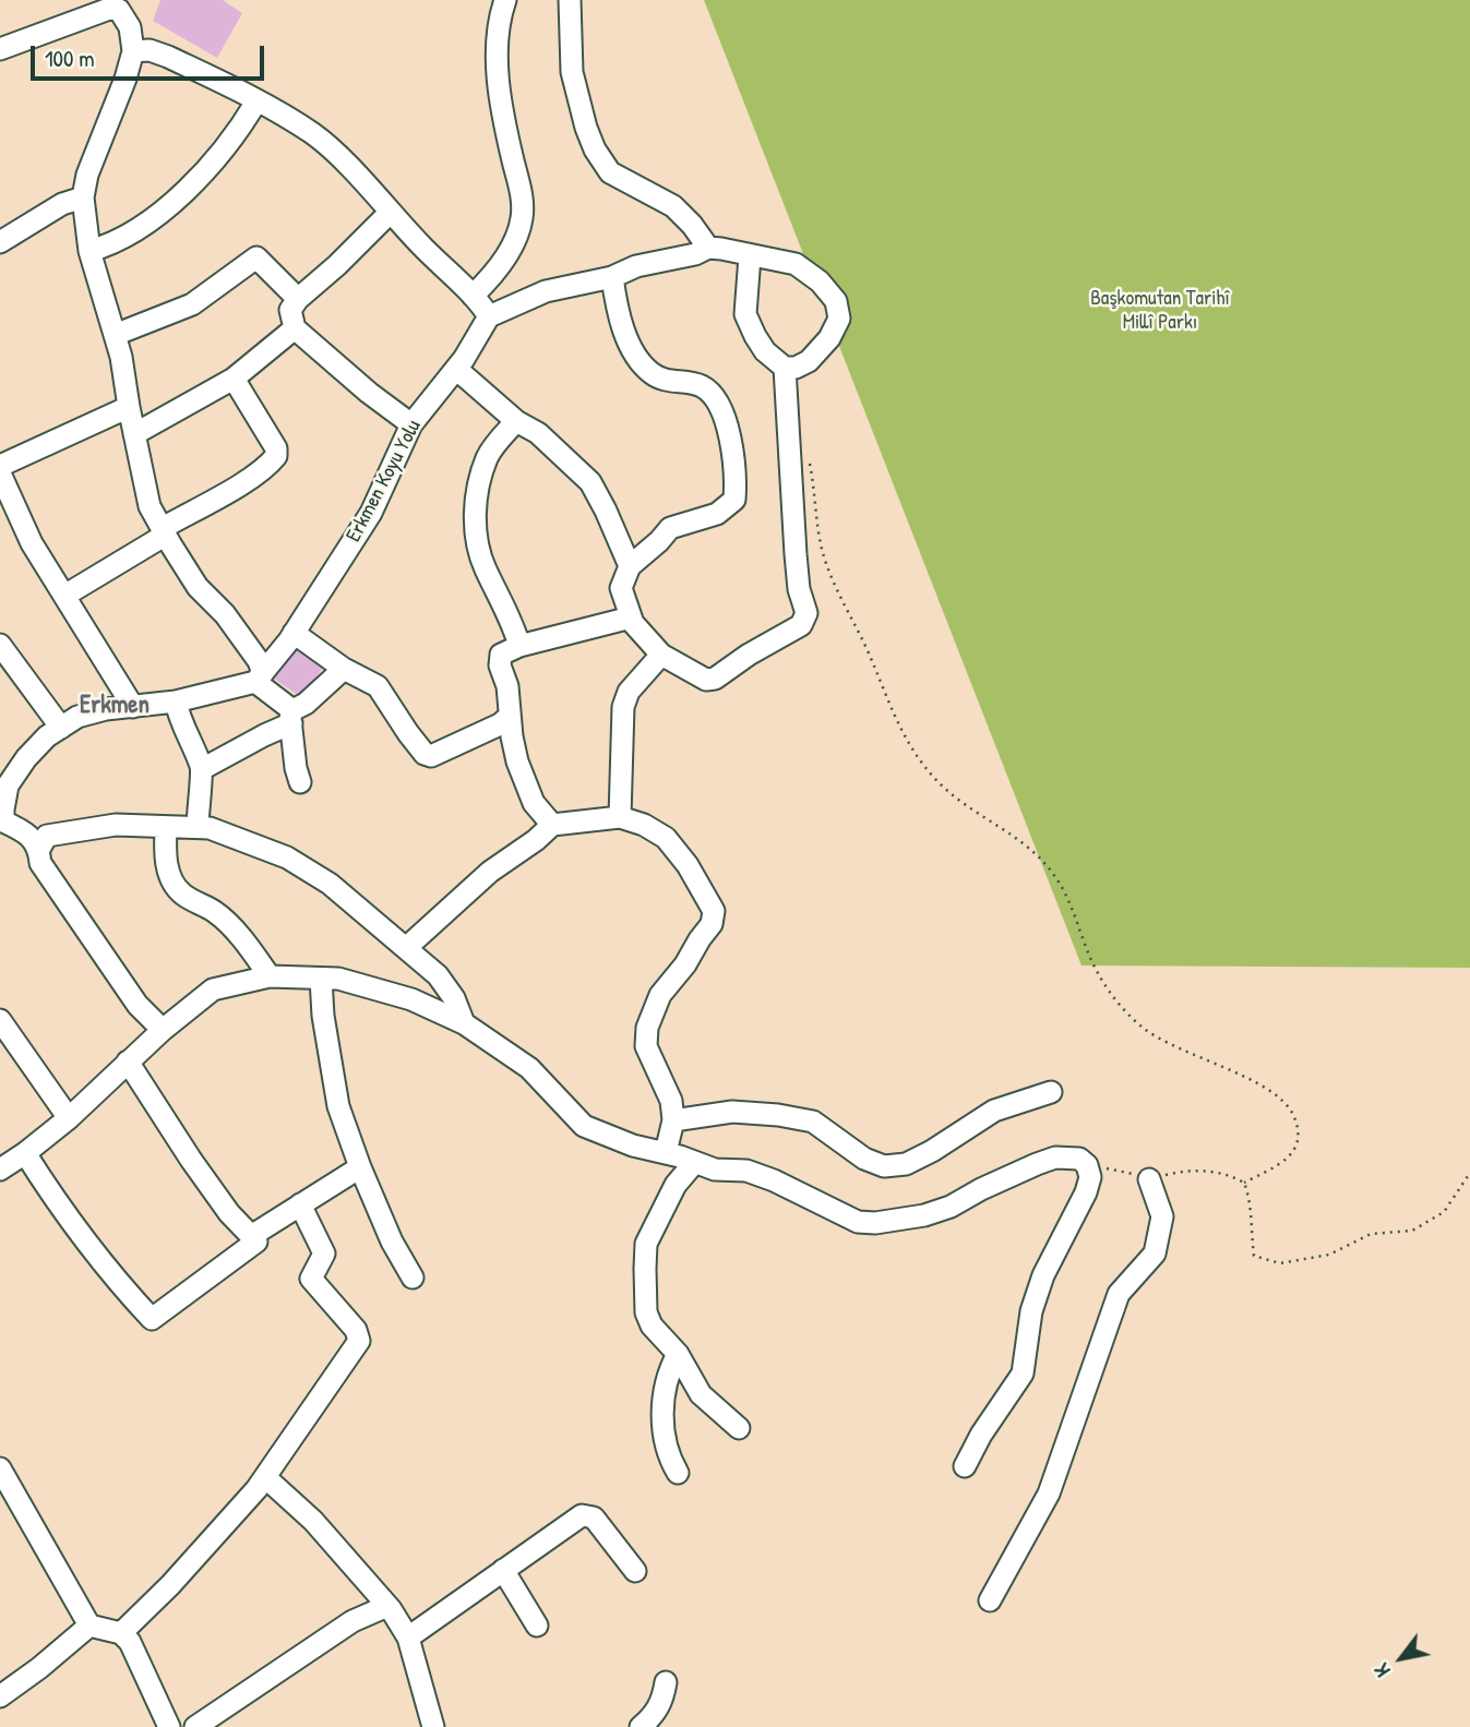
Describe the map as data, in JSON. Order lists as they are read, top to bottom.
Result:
{
  "streets": {
    "street": ["Erkmen Koyu Yolu"]
  },
  "districts": ["Erkmen"],
  "parks": ["Başkomutan Tarihî Millî Parkı"],
  "scale_bar": "100 m",
  "north": "bottom left"
}
